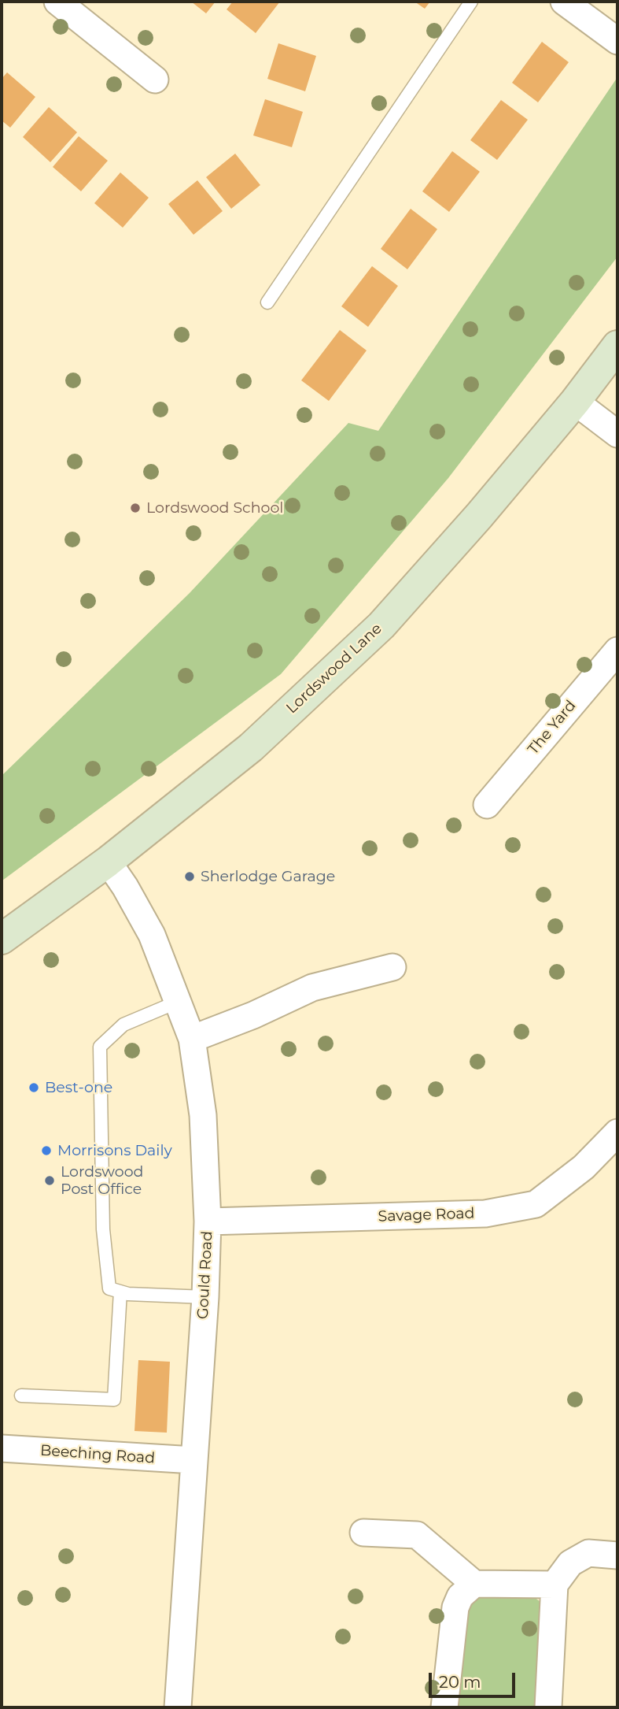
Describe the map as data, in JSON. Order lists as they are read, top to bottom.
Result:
{
  "streets": {
    "street": [
      "Lordswood Lane",
      "The Yard",
      "Savage Road",
      "Gould Road",
      "Beeching Road"
    ]
  },
  "crossings": [
    ["Lordswood Lane", "Gould Road"],
    ["Savage Road", "Gould Road"],
    ["Gould Road", "Beeching Road"]
  ],
  "places": [
    "Lordswood School",
    "Sherlodge Garage",
    "Best-one",
    "Morrisons Daily",
    "Lordswood Post Office"
  ],
  "scale_bar": "20 m"
}
